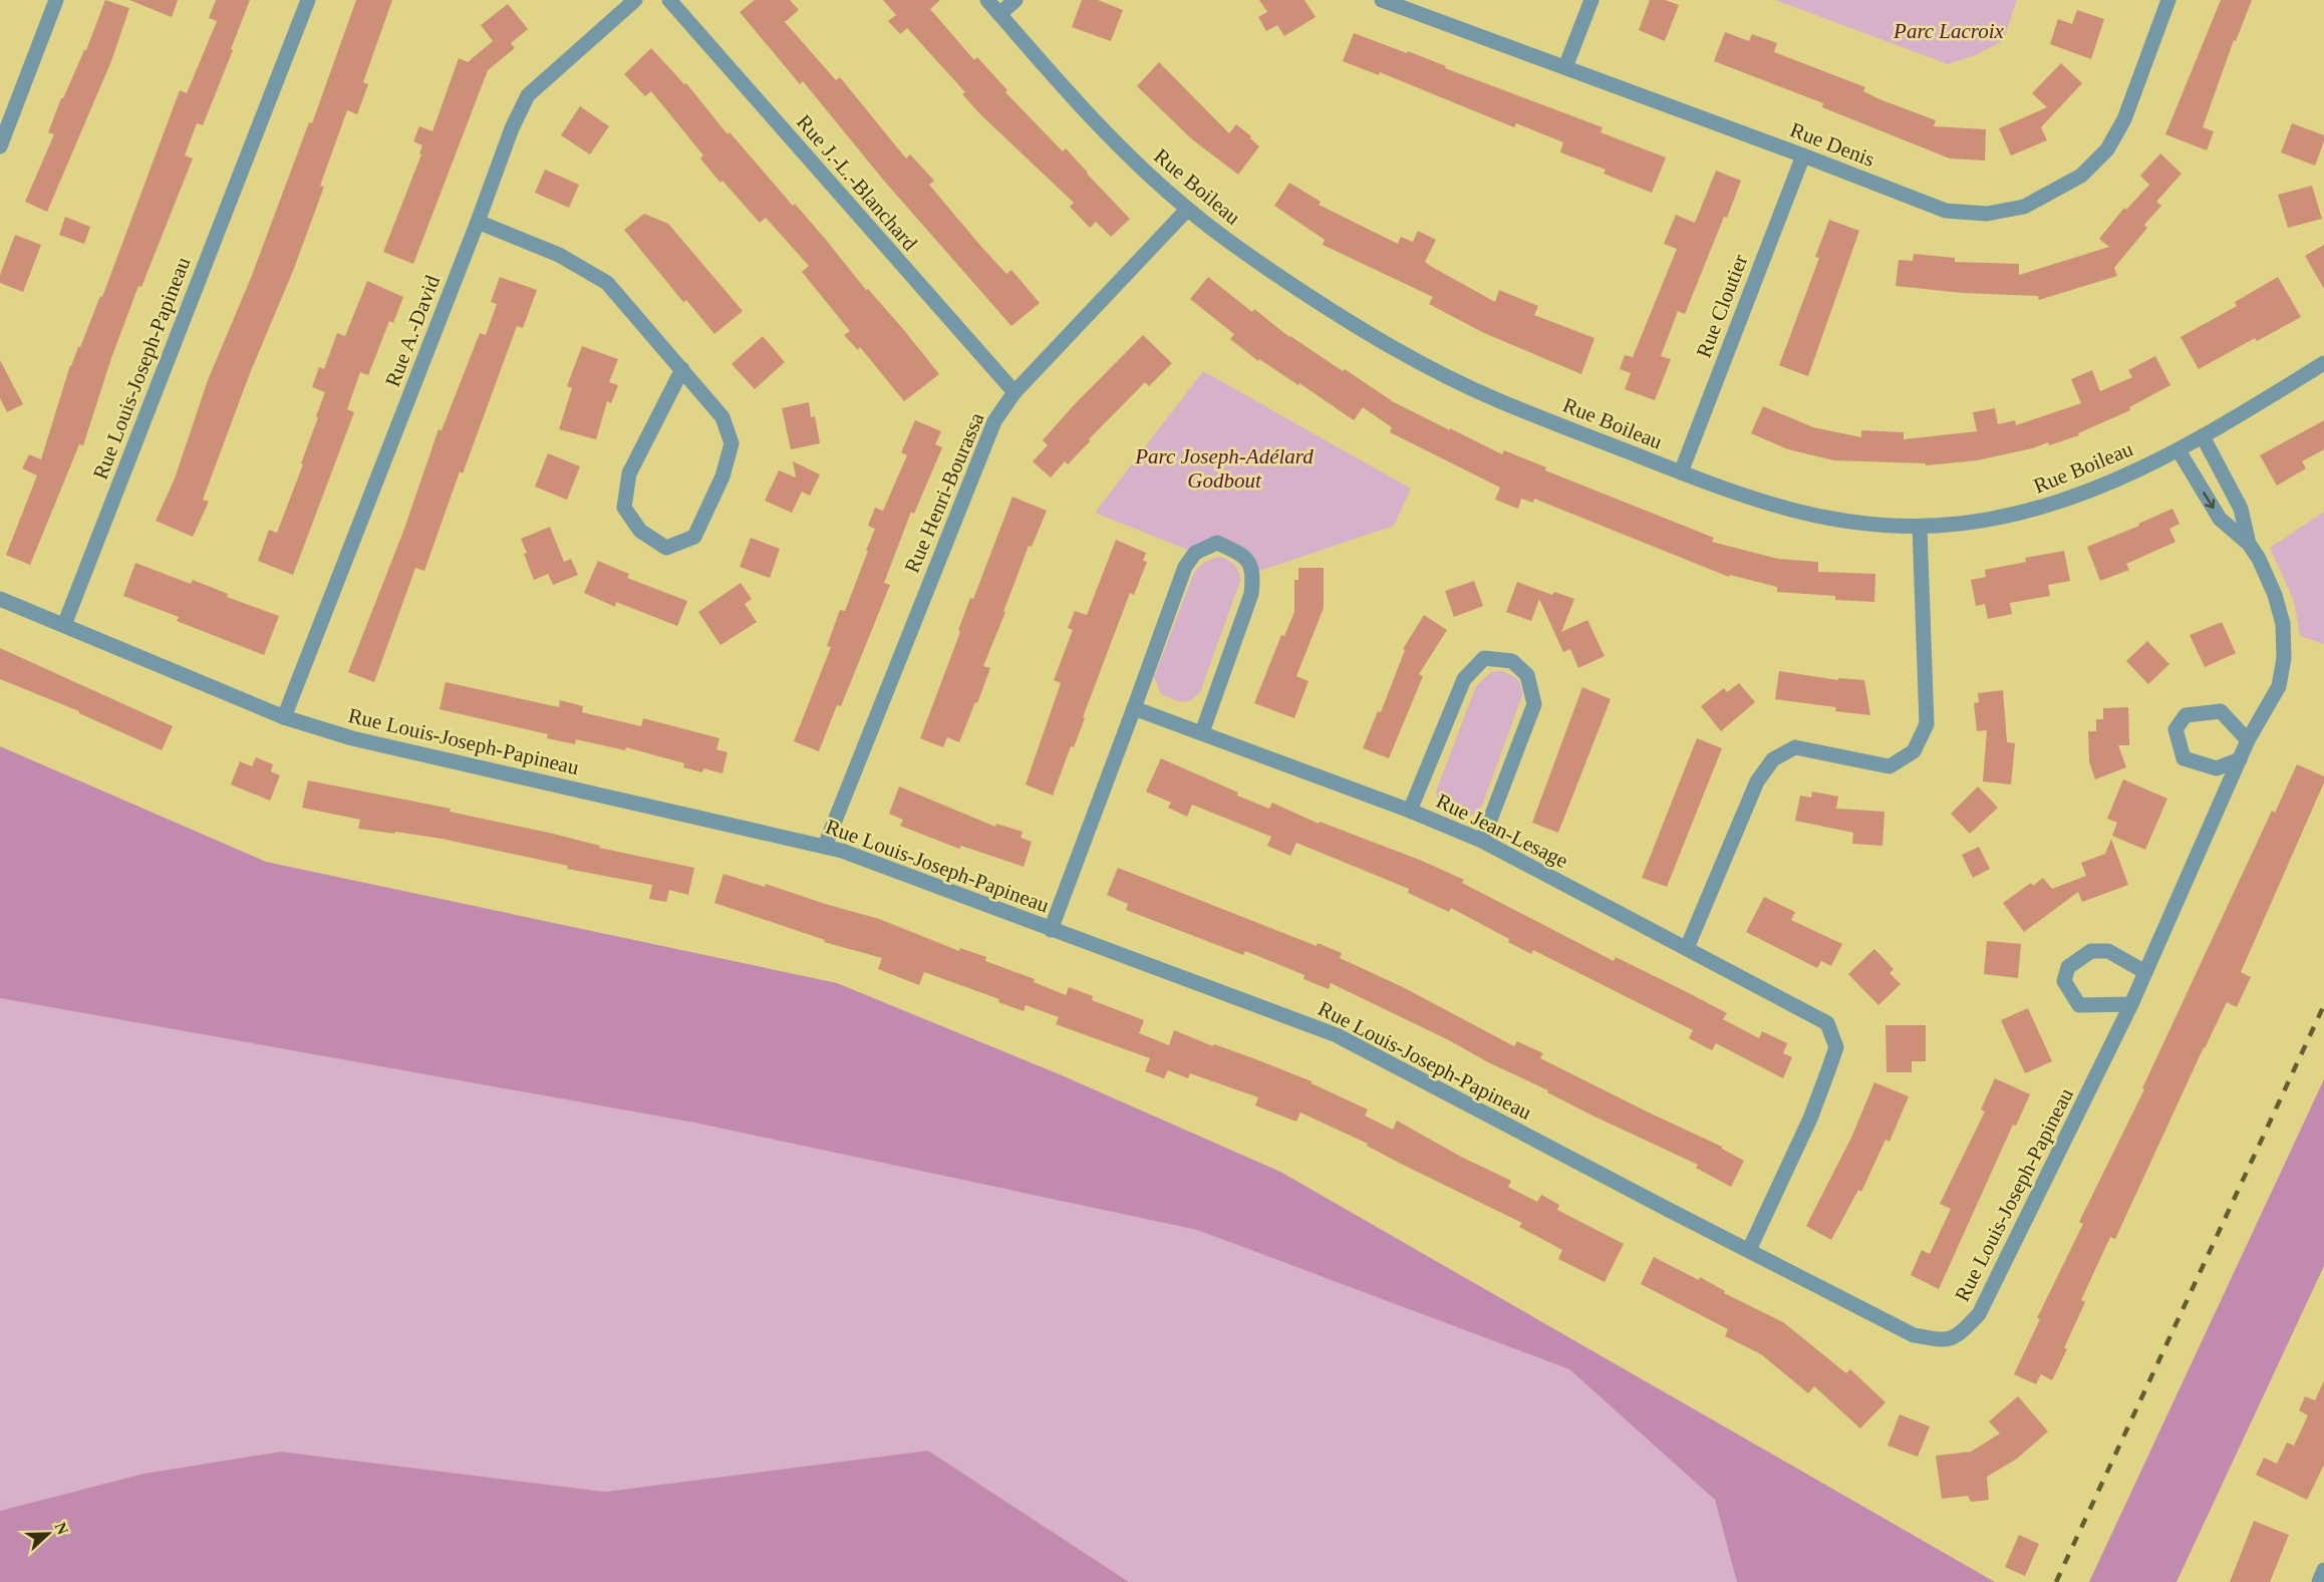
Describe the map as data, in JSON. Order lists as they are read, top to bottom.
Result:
{
  "streets": {
    "street": [
      "Rue Denis",
      "Rue J.-L.-Blanchard",
      "Rue Boileau",
      "Rue Cloutier",
      "Rue A.-David",
      "Rue Louis-Joseph-Papineau",
      "Rue Henri-Bourassa",
      "Rue Jean-Lesage"
    ]
  },
  "crossings": [
    ["Rue Denis", "Rue Cloutier"],
    ["Rue J.-L.-Blanchard", "Rue Henri-Bourassa"],
    ["Rue Boileau", "Rue Cloutier"],
    ["Rue Boileau", "Rue Louis-Joseph-Papineau"],
    ["Rue Boileau", "Rue Henri-Bourassa"],
    ["Rue A.-David", "Rue Louis-Joseph-Papineau"],
    ["Rue Louis-Joseph-Papineau", "Rue Henri-Bourassa"],
    ["Rue Louis-Joseph-Papineau", "Rue Jean-Lesage"]
  ],
  "parks": ["Parc Lacroix", "Parc Joseph-Adélard Godbout"],
  "north": "right"
}
